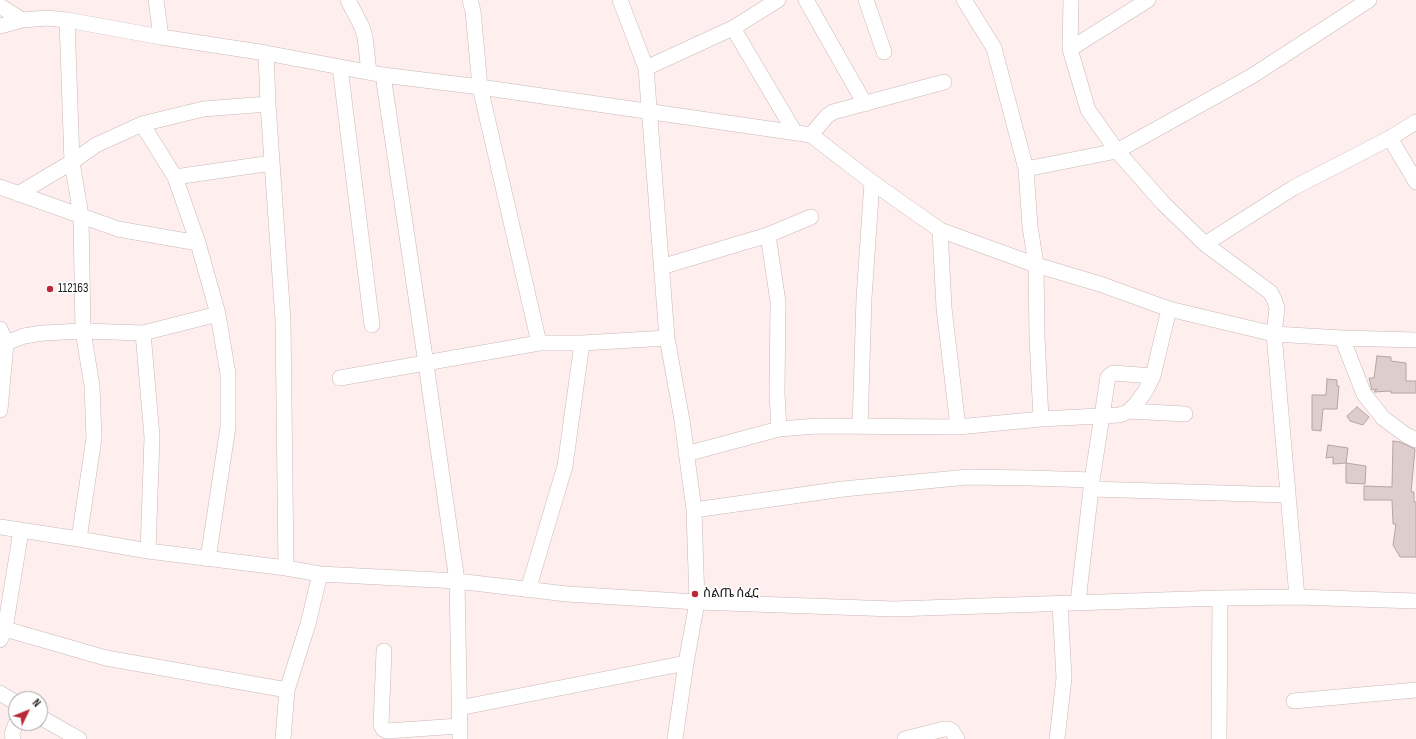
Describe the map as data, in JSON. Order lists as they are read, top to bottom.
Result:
{
  "places": ["112163", "ስልጤ ሰፈር"],
  "north": "top right"
}
